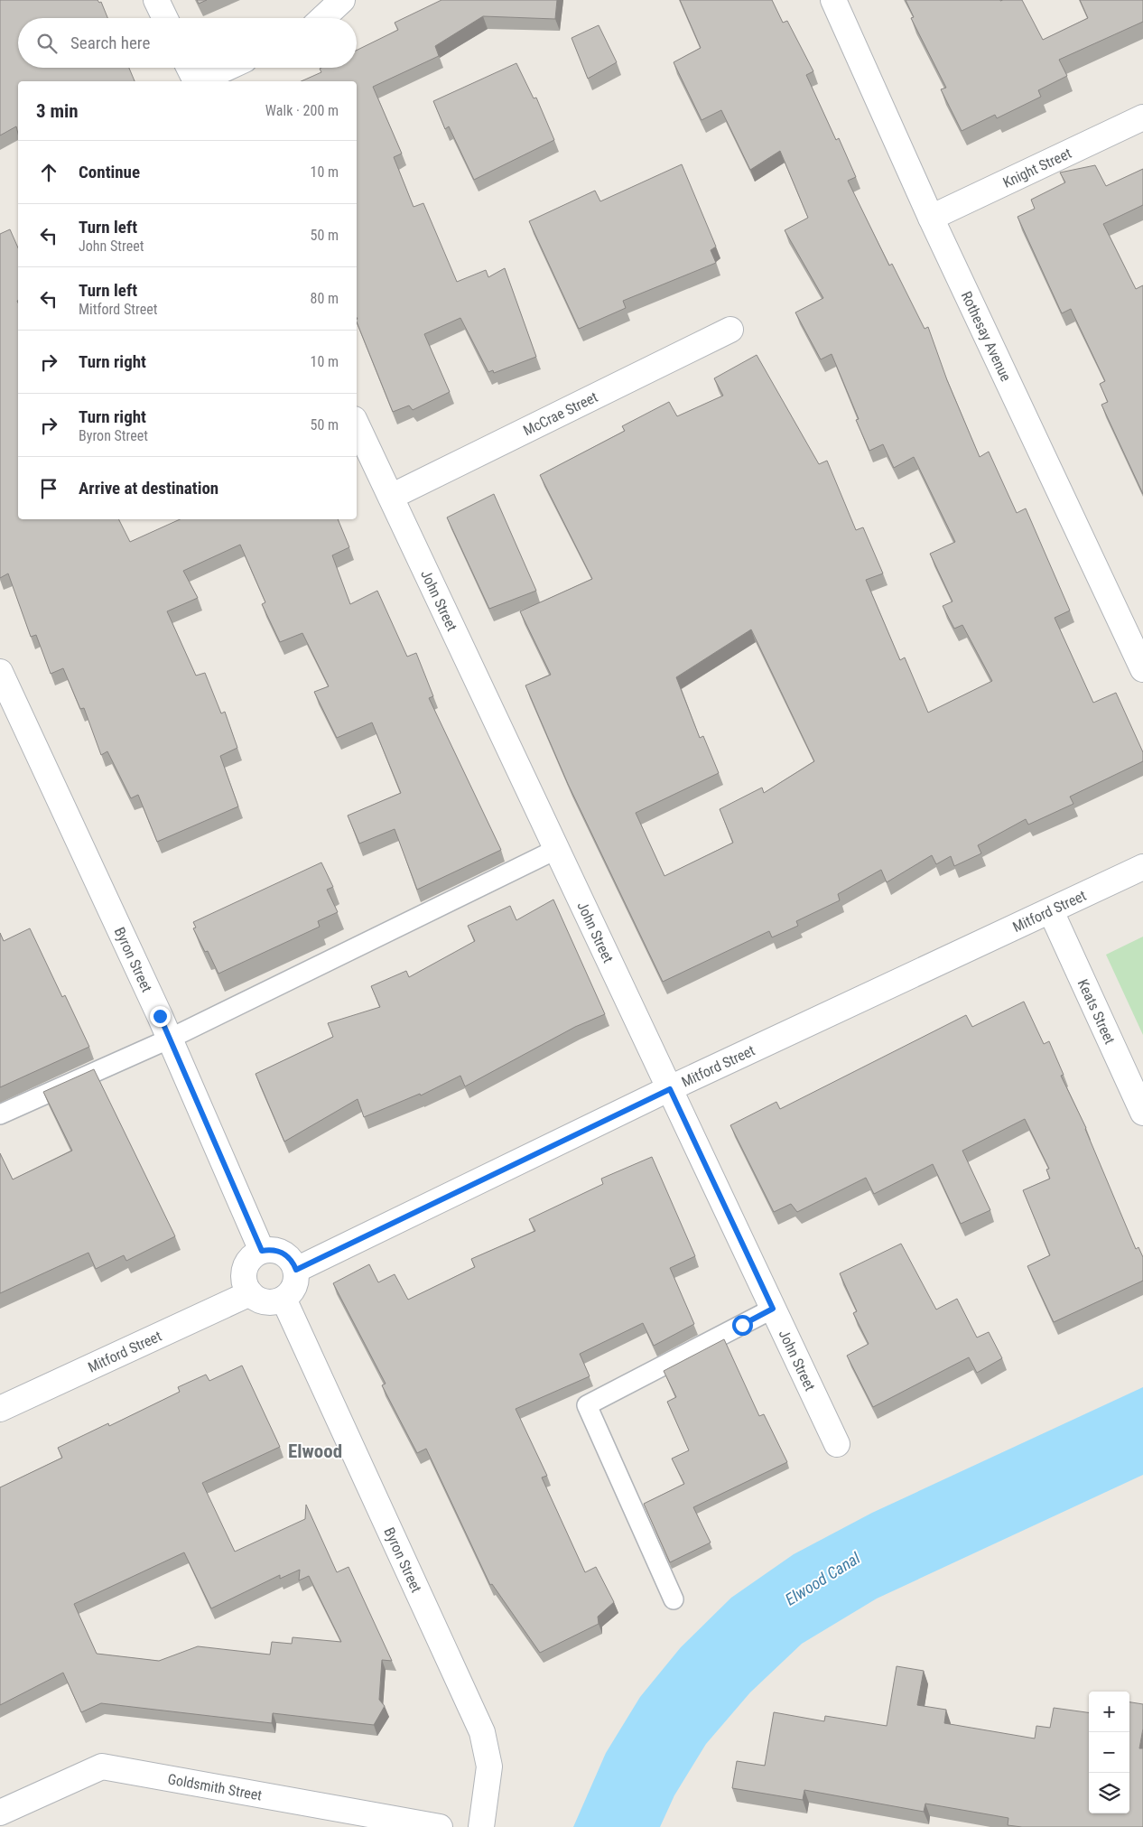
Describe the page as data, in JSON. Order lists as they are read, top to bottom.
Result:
{
  "streets": {
    "street": [
      "Knight Street",
      "Rothesay Avenue",
      "McCrae Street",
      "John Street",
      "Mitford Street",
      "Byron Street",
      "Keats Street",
      "Goldsmith Street"
    ]
  },
  "crossings": [
    ["Knight Street", "Rothesay Avenue"],
    ["McCrae Street", "John Street"],
    ["John Street", "Mitford Street"],
    ["Mitford Street", "Byron Street"],
    ["Mitford Street", "Keats Street"]
  ],
  "districts": ["Elwood"],
  "water": ["Elwood Canal"],
  "page": {
    "search": "Search here",
    "heading": ["3 min", "Walk · 200 m"],
    "list": [
      ["Continue", "10 m"],
      ["Turn left", "John Street", "50 m"],
      ["Turn left", "Mitford Street", "80 m"],
      ["Turn right", "10 m"],
      ["Turn right", "Byron Street", "50 m"],
      "Arrive at destination"
    ],
    "map_buttons": ["+", "−"]
  }
}
